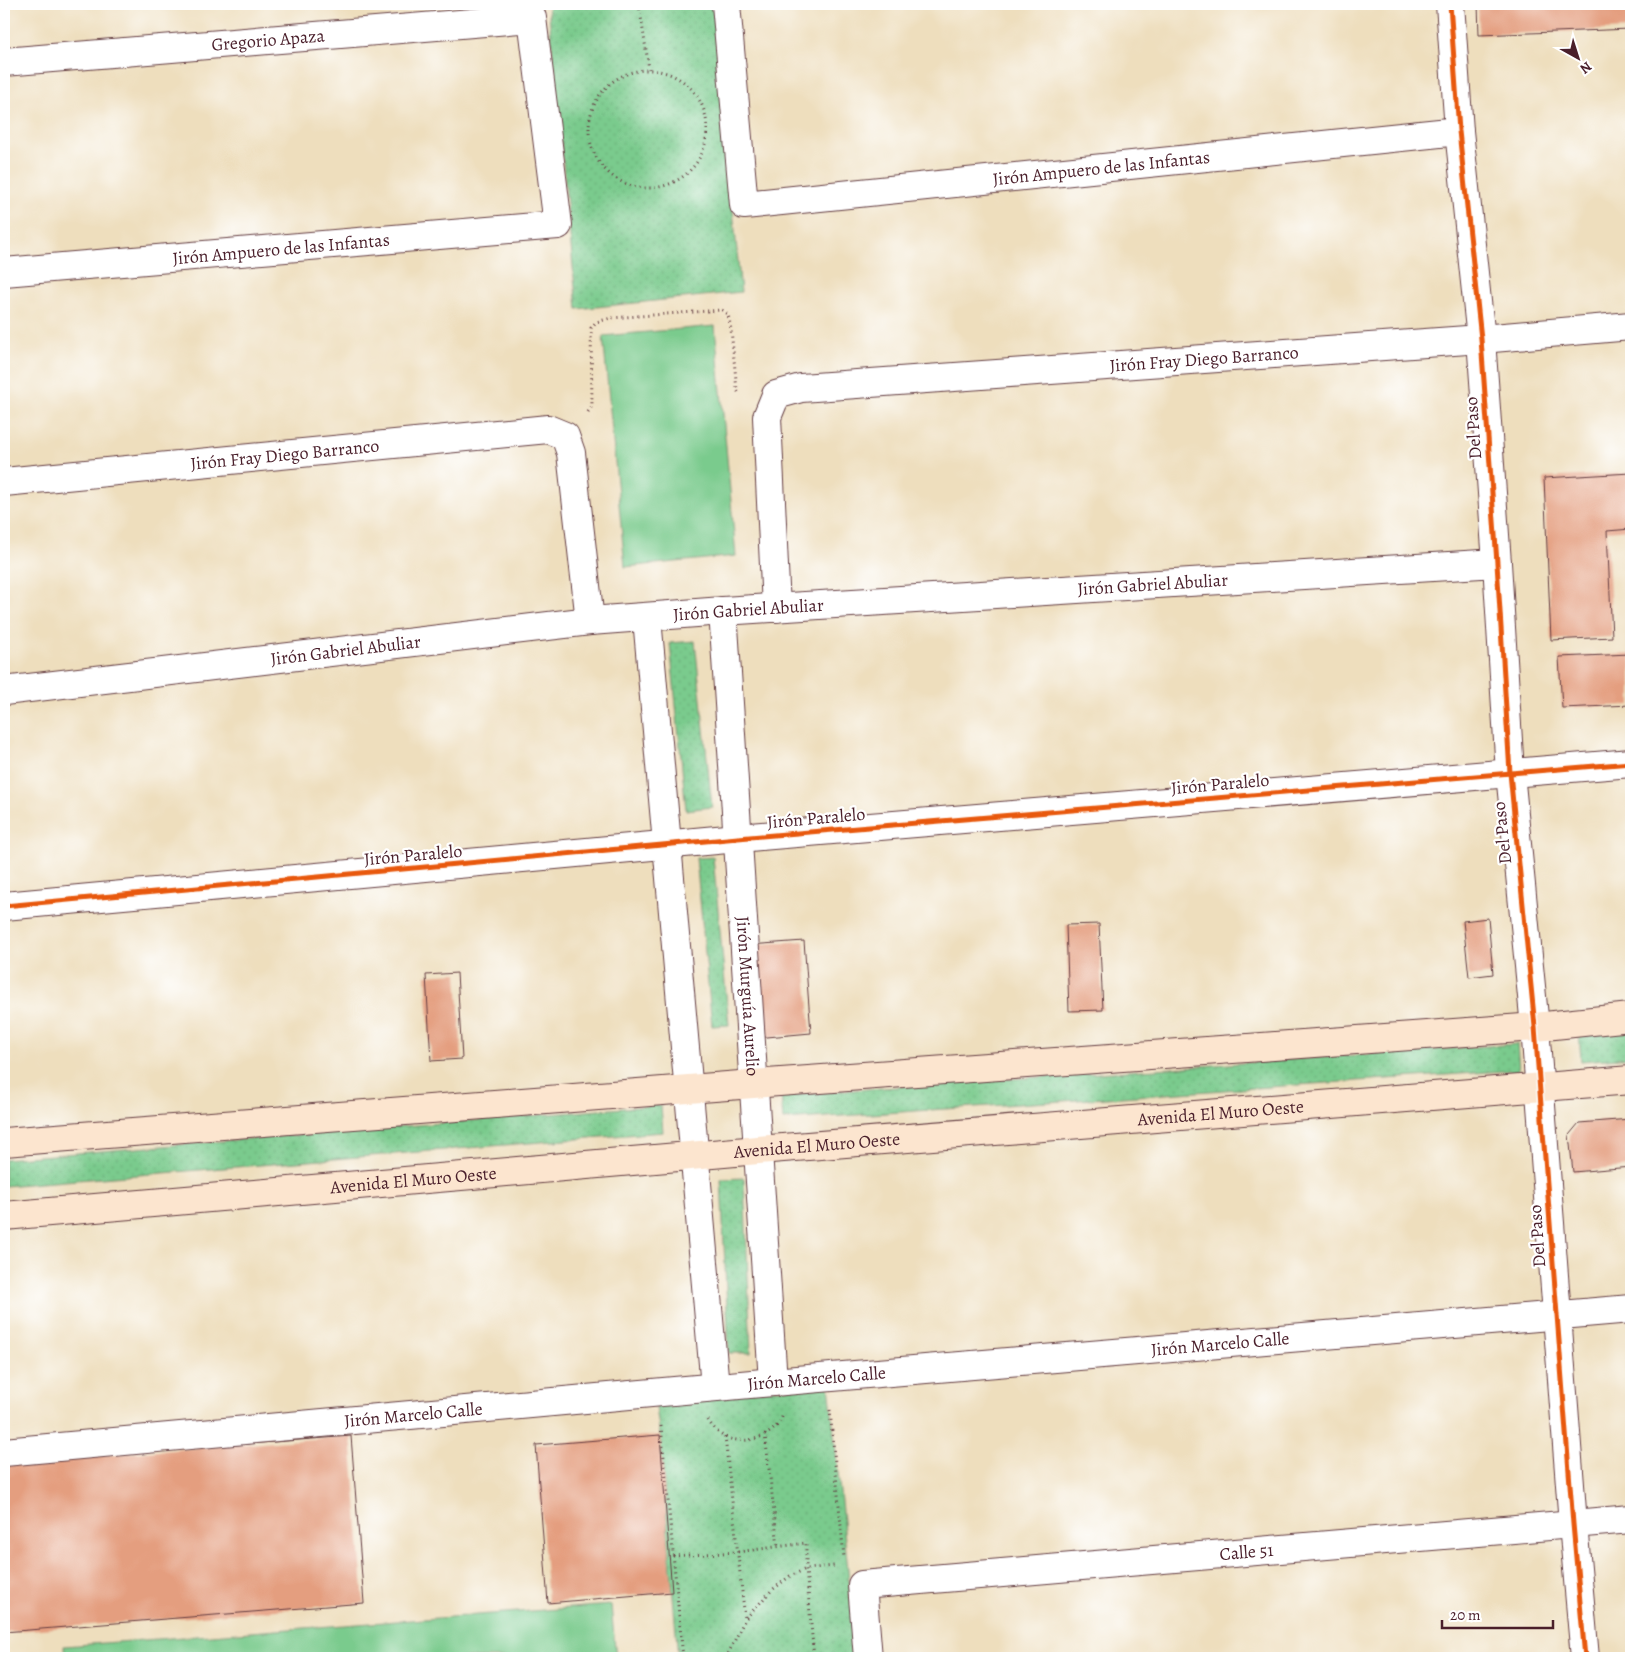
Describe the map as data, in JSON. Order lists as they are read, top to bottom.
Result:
{
  "streets": {
    "main road": ["Avenida El Muro Oeste"],
    "street": [
      "Gregorio Apaza",
      "Jirón Ampuero de las Infantas",
      "Jirón Fray Diego Barranco",
      "Del Paso",
      "Jirón Gabriel Abuliar",
      "Jirón Paralelo",
      "Jirón Murguía Aurelio",
      "Jirón Marcelo Calle",
      "Calle 51"
    ]
  },
  "crossings": [
    ["Gregorio Apaza", "Jirón Ampuero de las Infantas"],
    ["Jirón Ampuero de las Infantas", "Del Paso"],
    ["Jirón Fray Diego Barranco", "Del Paso"],
    ["Del Paso", "Jirón Gabriel Abuliar"],
    ["Del Paso", "Jirón Paralelo"],
    ["Del Paso", "Avenida El Muro Oeste"],
    ["Del Paso", "Jirón Marcelo Calle"],
    ["Del Paso", "Calle 51"],
    ["Jirón Gabriel Abuliar", "Jirón Murguía Aurelio"],
    ["Jirón Paralelo", "Jirón Murguía Aurelio"],
    ["Jirón Murguía Aurelio", "Avenida El Muro Oeste"],
    ["Jirón Murguía Aurelio", "Jirón Marcelo Calle"]
  ],
  "scale_bar": "20 m",
  "north": "bottom right"
}
